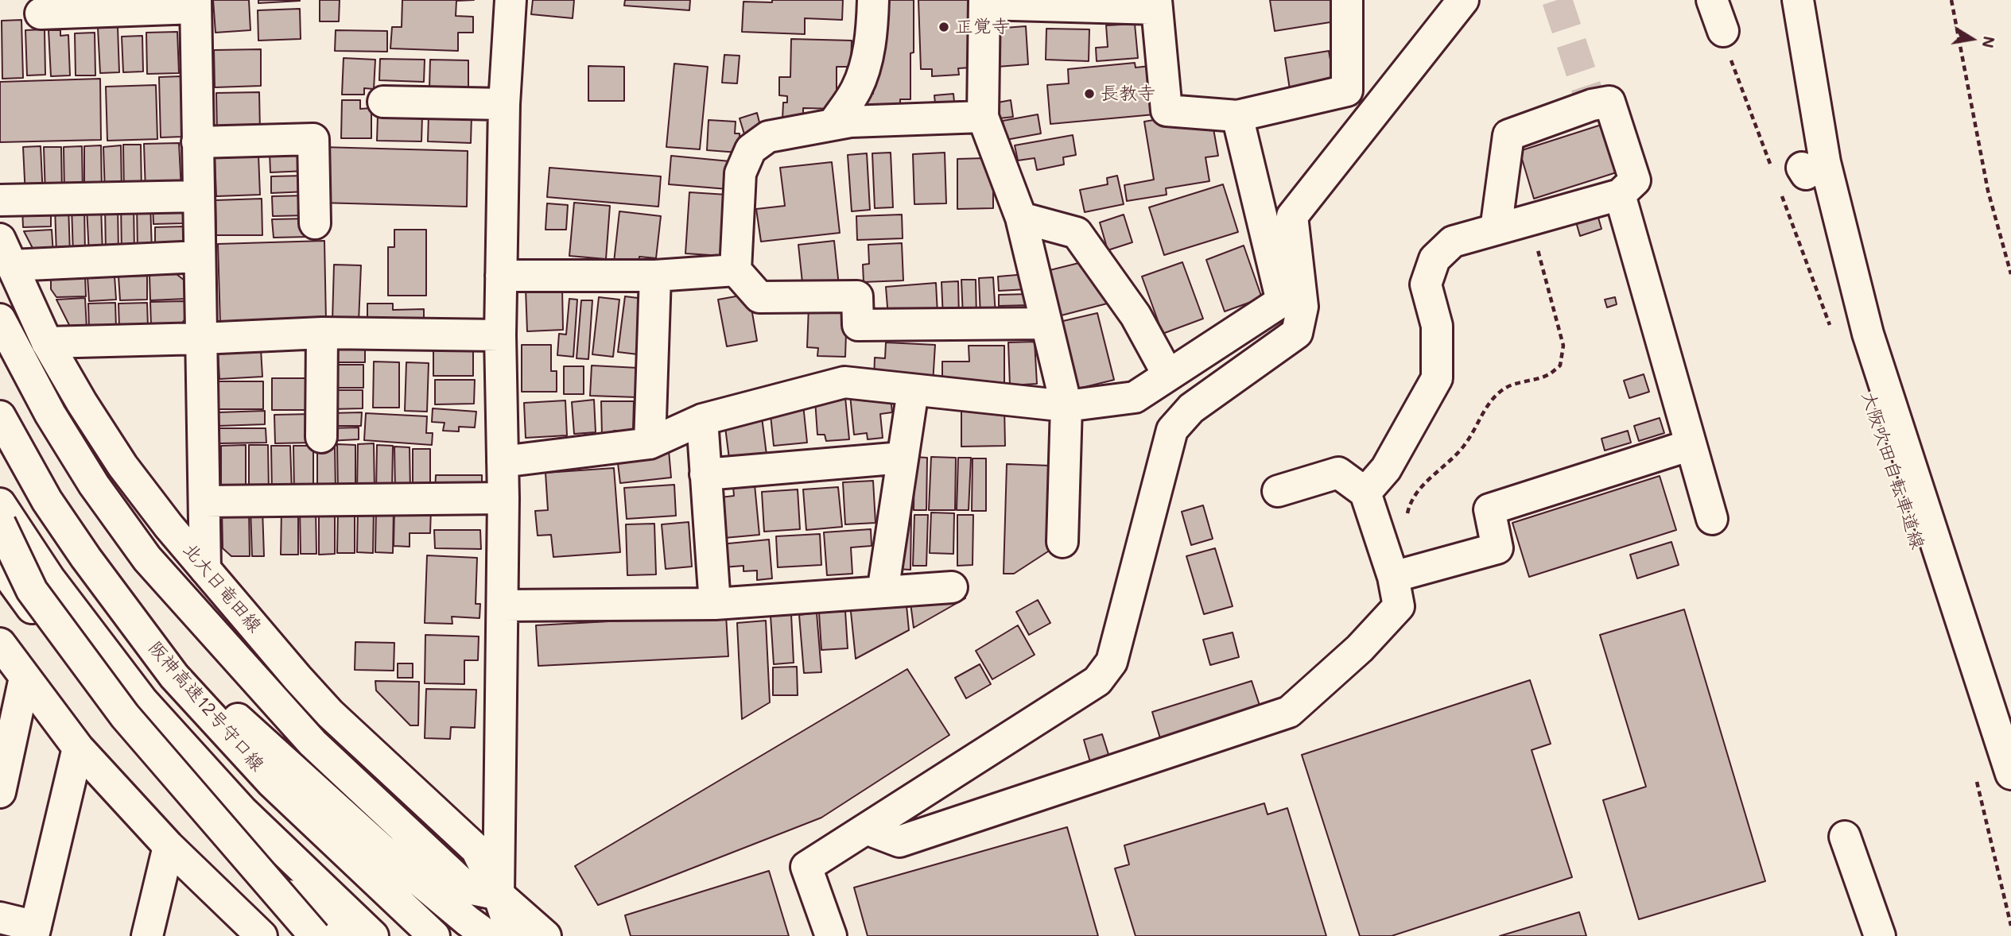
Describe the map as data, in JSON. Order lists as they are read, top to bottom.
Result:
{
  "streets": {
    "main road": ["北大日竜田線", "阪神高速12号守口線"]
  },
  "places": ["正覚寺", "長教寺"],
  "north": "right"
}
